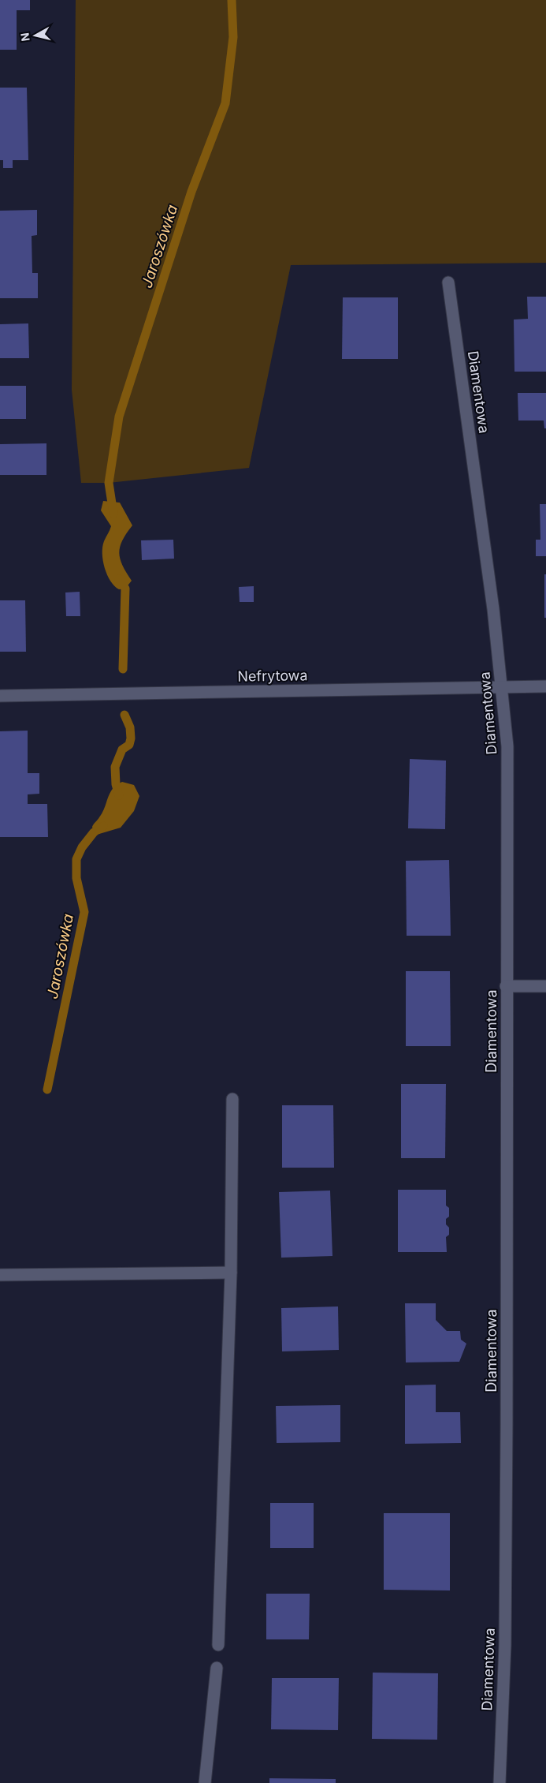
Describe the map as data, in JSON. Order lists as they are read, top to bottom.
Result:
{
  "streets": {
    "street": ["Diamentowa", "Nefrytowa"]
  },
  "crossings": [
    ["Diamentowa", "Nefrytowa"]
  ],
  "water": ["Jaroszówka"],
  "north": "left"
}
